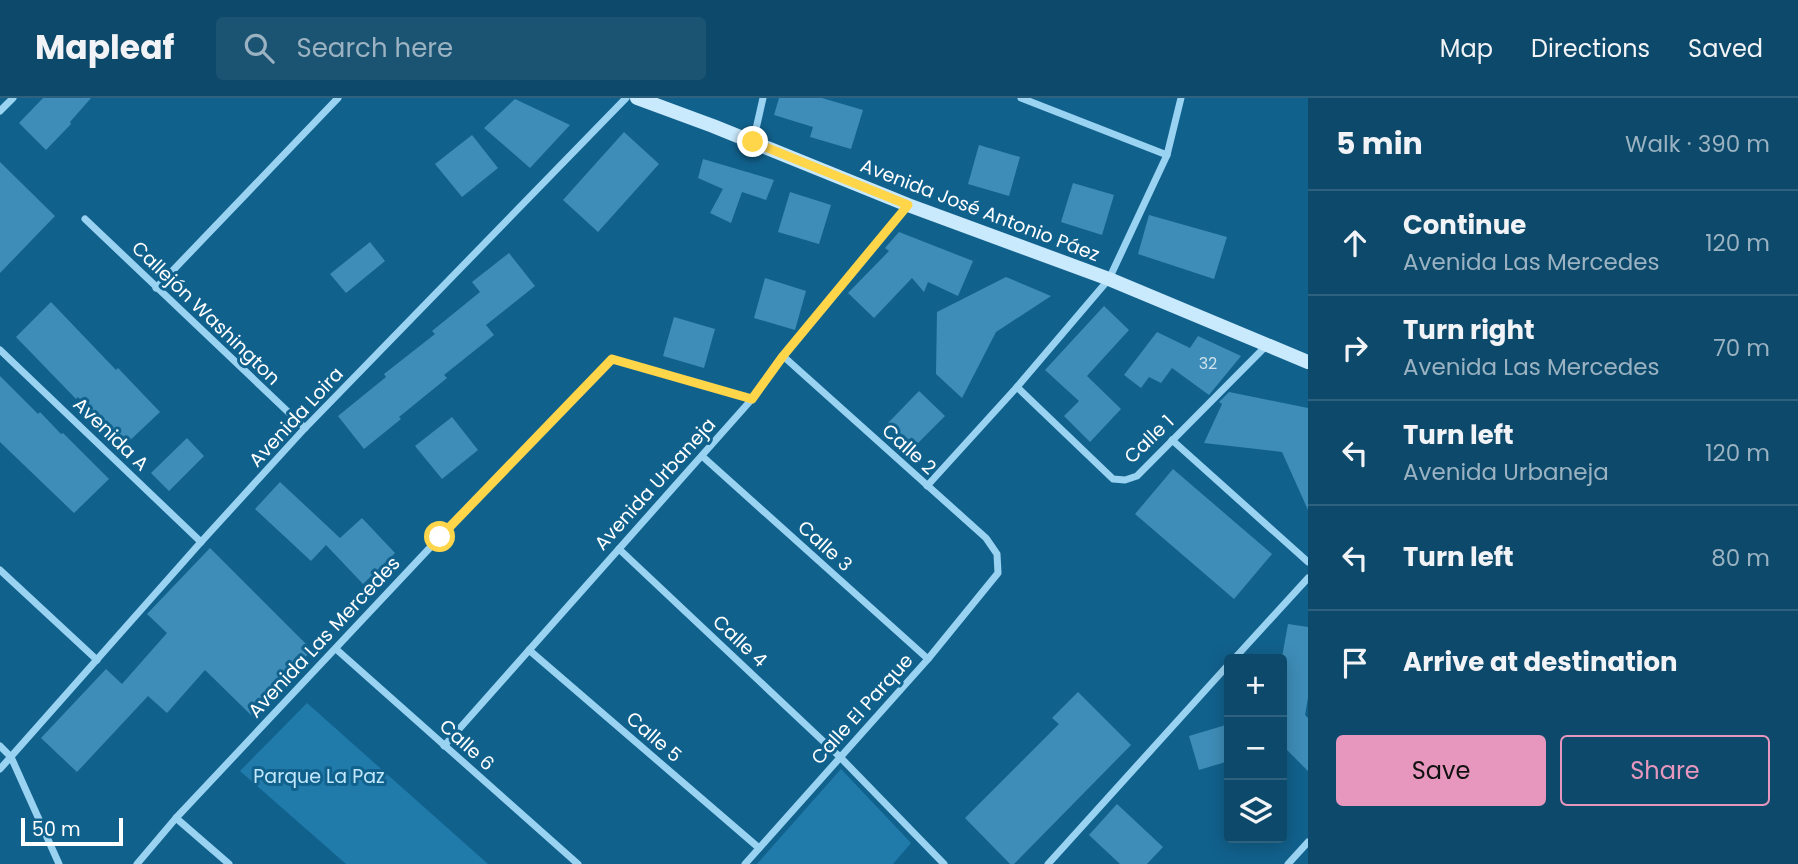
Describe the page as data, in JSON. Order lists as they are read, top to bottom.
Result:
{
  "streets": {
    "main road": ["Avenida José Antonio Páez"],
    "street": [
      "Callejón Washington",
      "Avenida Loira",
      "Avenida A",
      "Calle 1",
      "Calle 2",
      "Avenida Urbaneja",
      "Calle 3",
      "Avenida Las Mercedes",
      "Calle 4",
      "Calle El Parque",
      "Calle 5",
      "Calle 6"
    ]
  },
  "crossings": [
    ["Avenida José Antonio Páez", "Calle 1"],
    ["Avenida José Antonio Páez", "Avenida Urbaneja"],
    ["Callejón Washington", "Avenida Loira"],
    ["Avenida Loira", "Avenida A"],
    ["Calle 2", "Avenida Urbaneja"],
    ["Calle 2", "Calle El Parque"],
    ["Avenida Urbaneja", "Calle 3"],
    ["Avenida Urbaneja", "Avenida Las Mercedes"],
    ["Avenida Urbaneja", "Calle 4"],
    ["Avenida Urbaneja", "Calle 5"],
    ["Avenida Urbaneja", "Calle 6"],
    ["Calle 3", "Calle El Parque"],
    ["Avenida Las Mercedes", "Calle 6"],
    ["Calle 4", "Calle El Parque"],
    ["Calle El Parque", "Calle 5"]
  ],
  "parks": ["Parque La Paz"],
  "house_numbers": ["32"],
  "scale_bar": "50 m",
  "page": {
    "header": "Mapleaf",
    "search": "Search here",
    "nav": ["Map", "Directions", "Saved"],
    "heading": ["5 min", "Walk · 390 m"],
    "list": [
      ["Continue", "Avenida Las Mercedes", "120 m"],
      ["Turn right", "Avenida Las Mercedes", "70 m"],
      ["Turn left", "Avenida Urbaneja", "120 m"],
      ["Turn left", "80 m"],
      "Arrive at destination"
    ],
    "map_buttons": ["+", "−"],
    "buttons": ["Save", "Share"],
    "scale": "50 m"
  }
}
